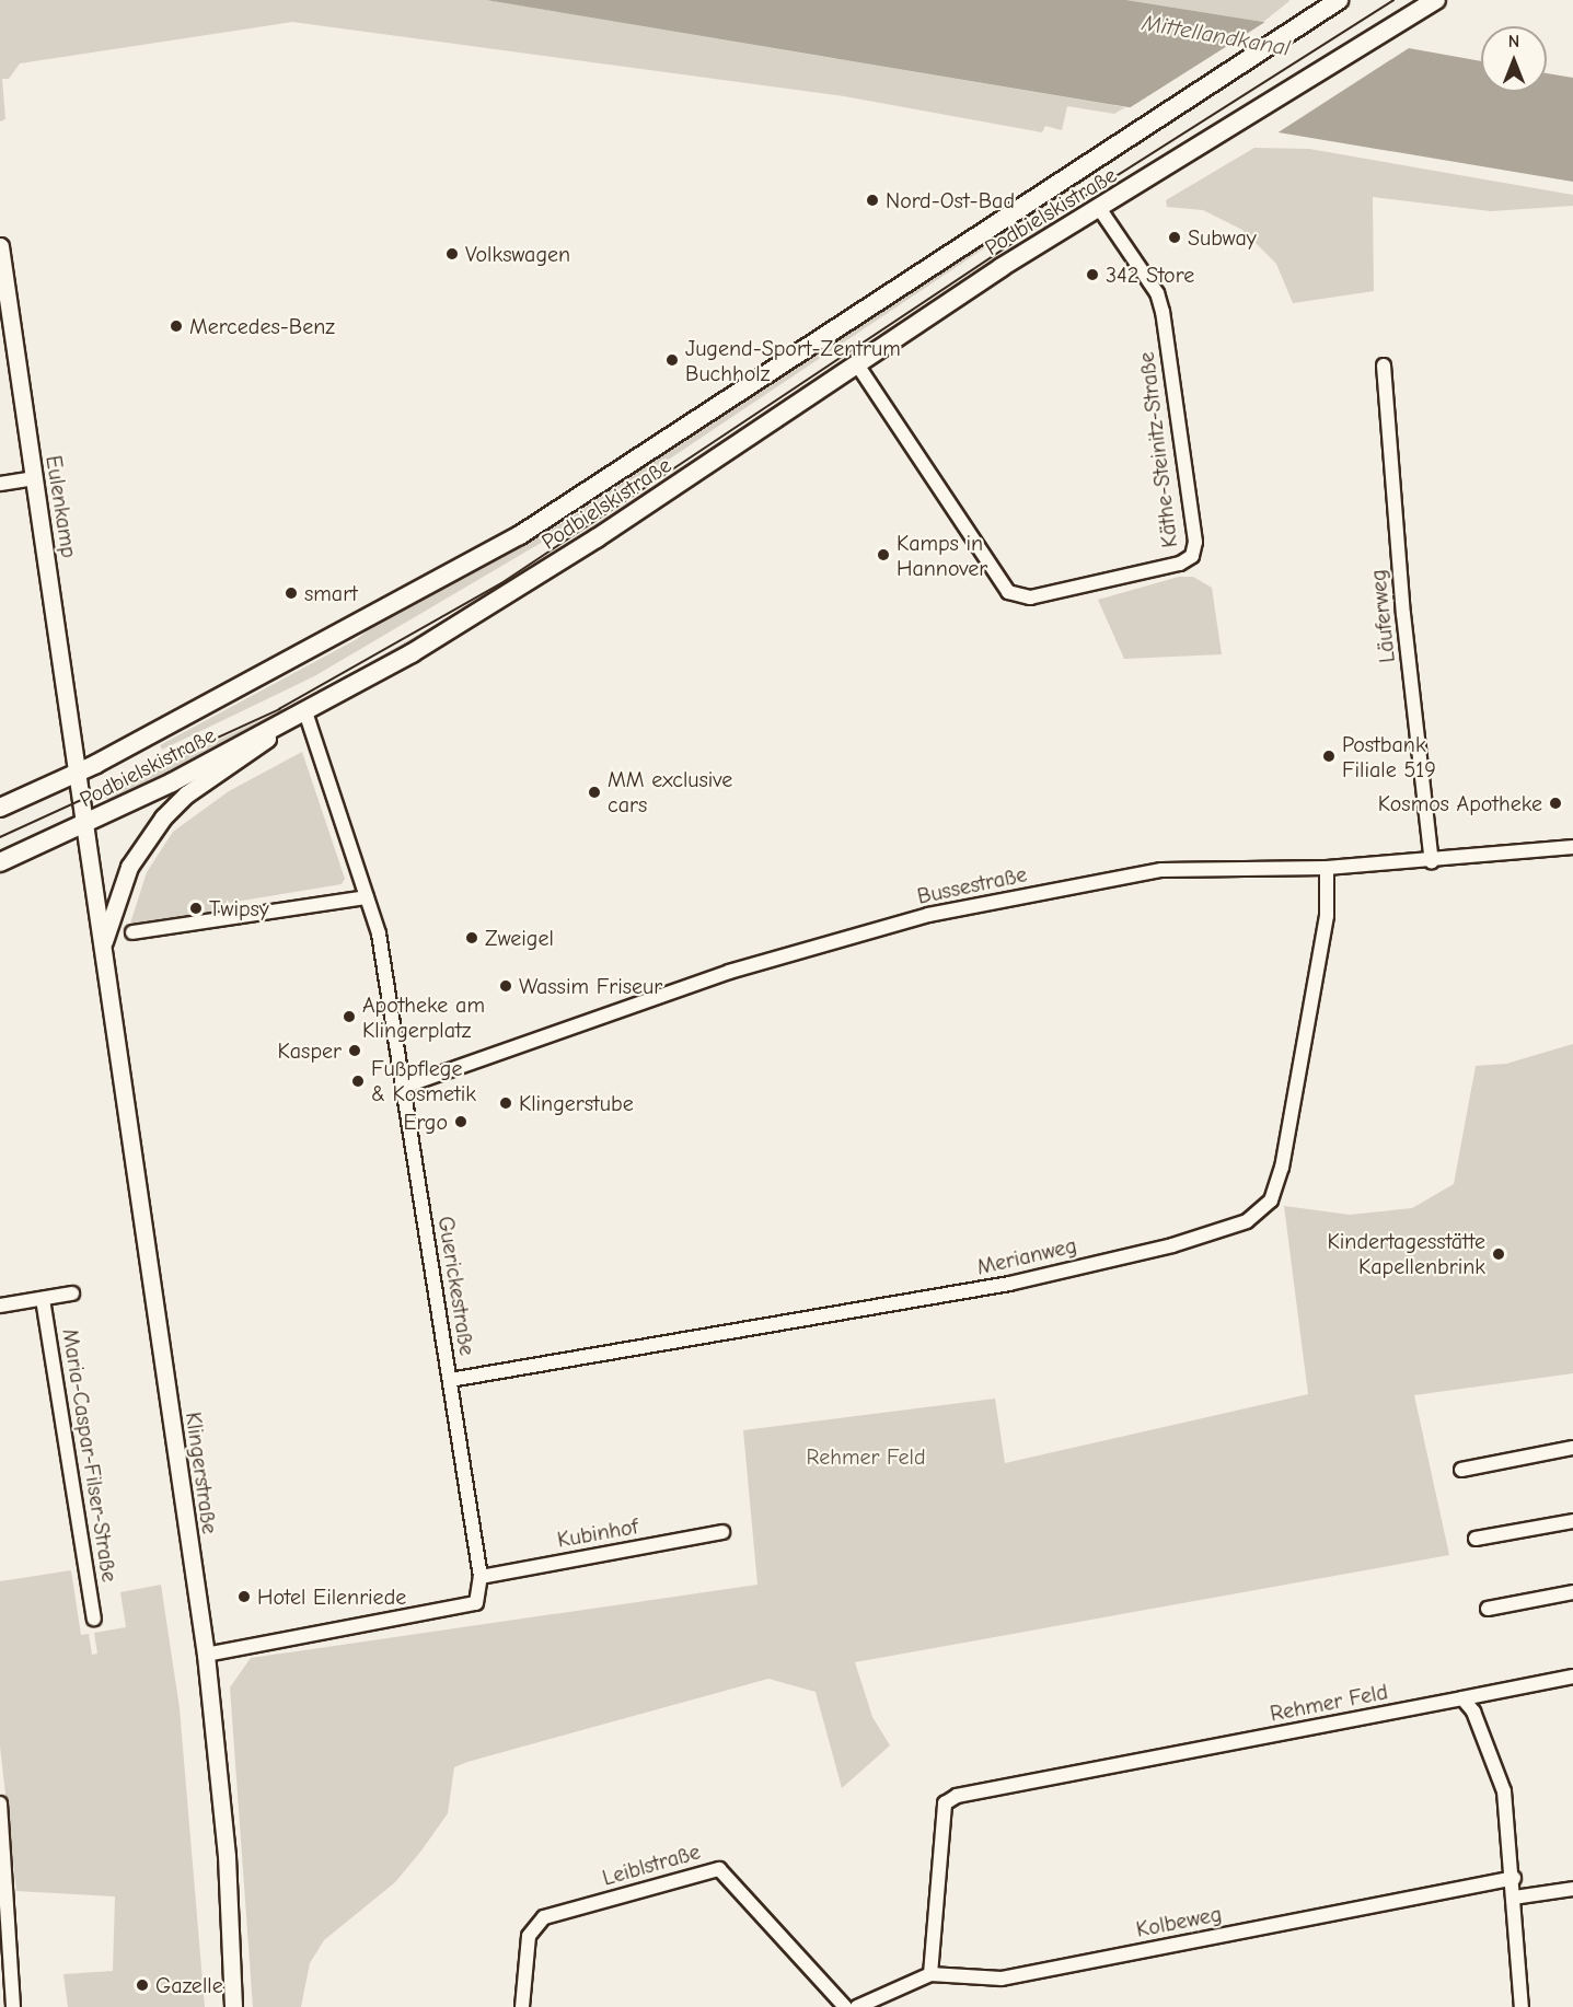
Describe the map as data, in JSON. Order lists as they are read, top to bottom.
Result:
{
  "streets": {
    "main road": ["Podbielskistraße"],
    "street": [
      "Käthe-Steinitz-Straße",
      "Eulenkamp",
      "Läuferweg",
      "Bussestraße",
      "Merianweg",
      "Guerickestraße",
      "Maria-Caspar-Filser-Straße",
      "Klingerstraße",
      "Kubinhof",
      "Rehmer Feld",
      "Leiblstraße",
      "Kolbeweg"
    ]
  },
  "crossings": [
    ["Podbielskistraße", "Käthe-Steinitz-Straße"],
    ["Podbielskistraße", "Eulenkamp"],
    ["Podbielskistraße", "Guerickestraße"],
    ["Podbielskistraße", "Klingerstraße"],
    ["Eulenkamp", "Klingerstraße"],
    ["Läuferweg", "Bussestraße"],
    ["Bussestraße", "Merianweg"],
    ["Bussestraße", "Guerickestraße"],
    ["Merianweg", "Guerickestraße"],
    ["Guerickestraße", "Klingerstraße"],
    ["Guerickestraße", "Kubinhof"],
    ["Rehmer Feld", "Kolbeweg"]
  ],
  "water": ["Mittellandkanal"],
  "parks": ["Rehmer Feld"],
  "places": [
    "Nord-Ost-Bad",
    "Subway",
    "Volkswagen",
    "342 Store",
    "Mercedes-Benz",
    "Jugend-Sport-Zentrum Buchholz",
    "Kamps in Hannover",
    "smart",
    "Postbank Filiale 519",
    "MM exclusive cars",
    "Kosmos Apotheke",
    "Twipsy",
    "Zweigel",
    "Wassim Friseur",
    "Apotheke am Klingerplatz",
    "Kasper",
    "Fußpflege & Kosmetik",
    "Klingerstube",
    "Ergo",
    "Kindertagesstätte Kapellenbrink",
    "Hotel Eilenriede",
    "Gazelle"
  ],
  "north": "top"
}
